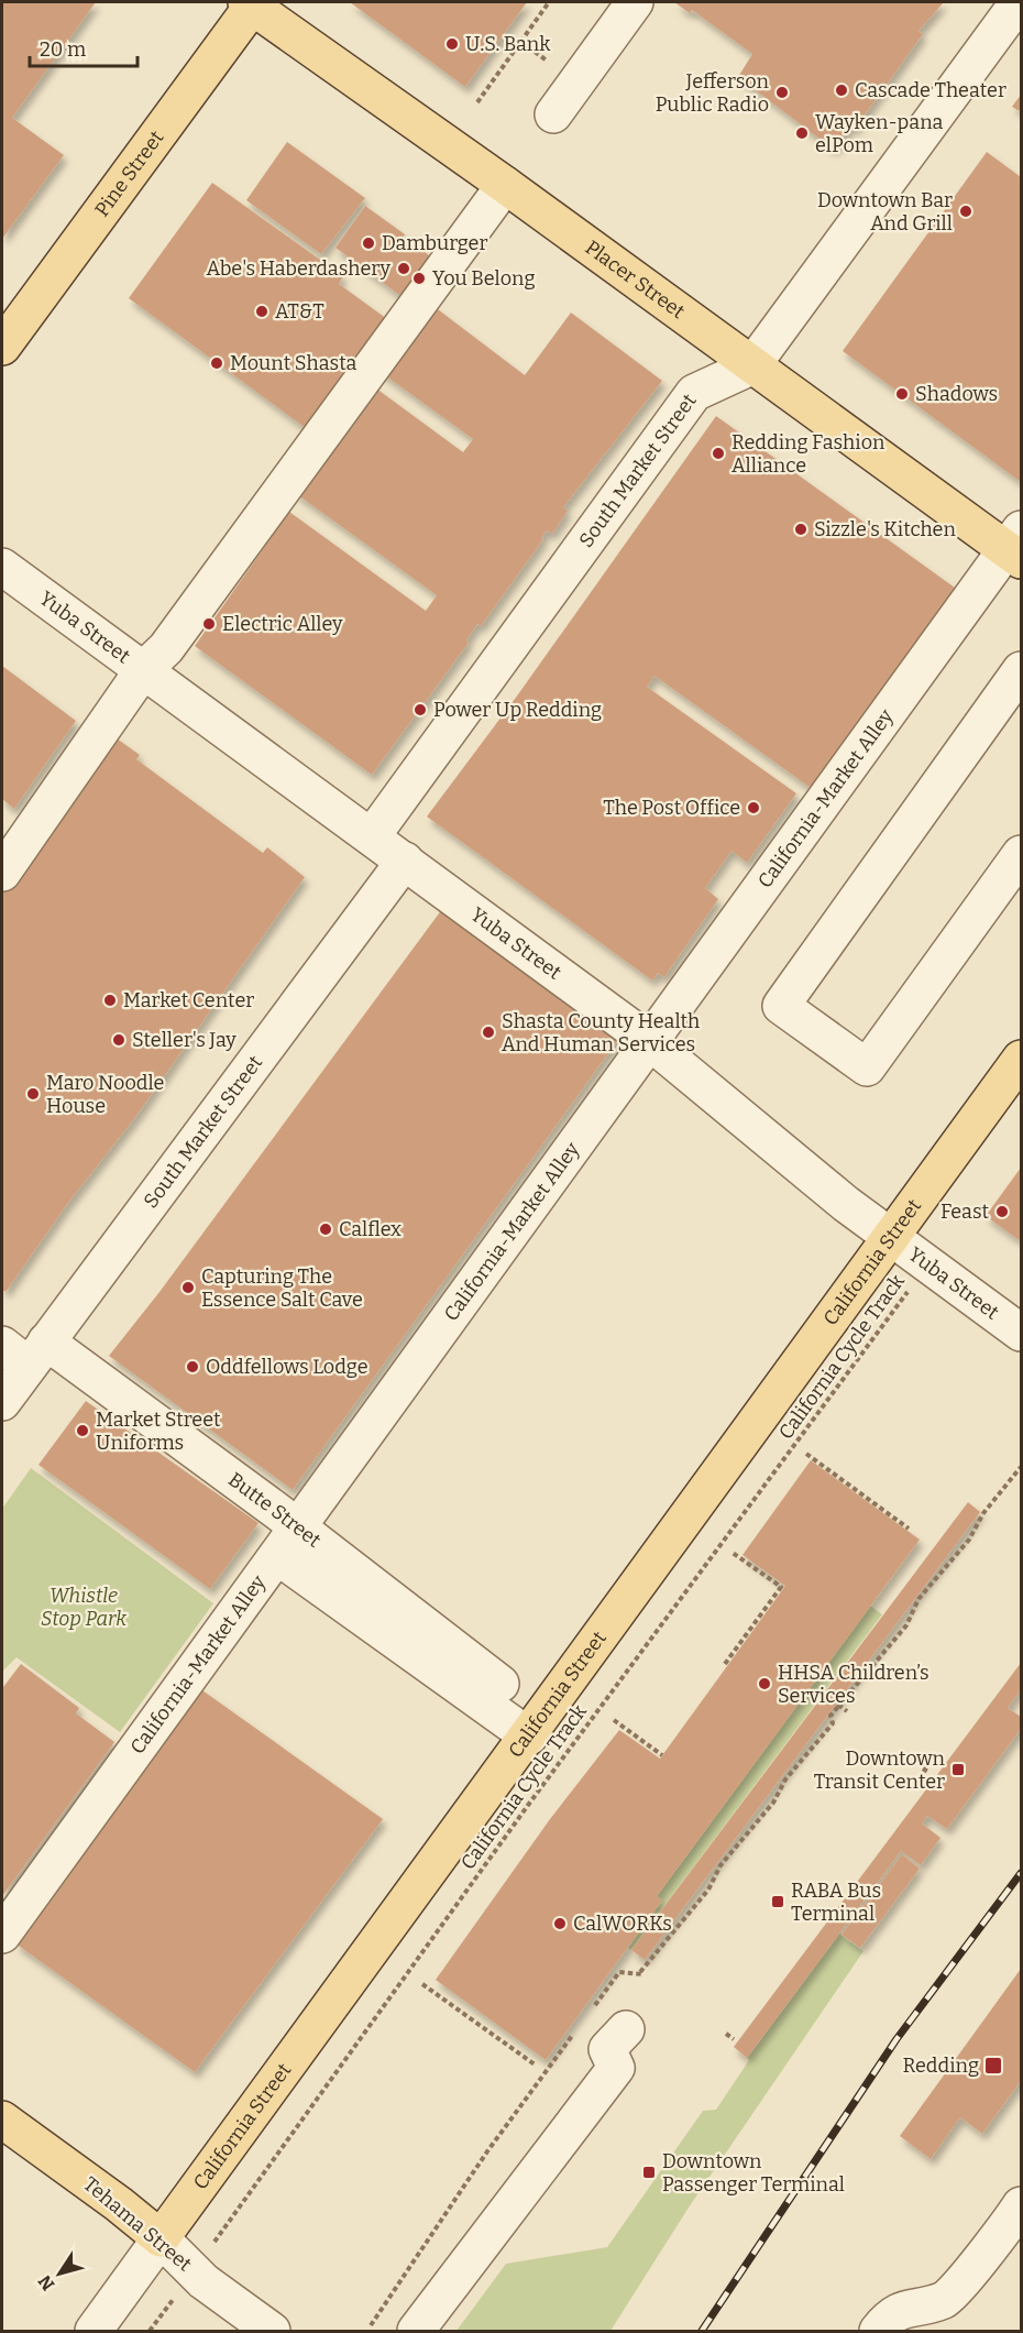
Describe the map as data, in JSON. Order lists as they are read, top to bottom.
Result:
{
  "streets": {
    "main road": [
      "Pine Street",
      "Placer Street",
      "California Street",
      "Tehama Street"
    ],
    "street": [
      "South Market Street",
      "Yuba Street",
      "California-Market Alley",
      "Butte Street"
    ],
    "path": ["California Cycle Track"]
  },
  "crossings": [
    ["Pine Street", "Placer Street"],
    ["Placer Street", "South Market Street"],
    ["Placer Street", "California-Market Alley"],
    ["South Market Street", "Yuba Street"],
    ["South Market Street", "Butte Street"],
    ["Yuba Street", "California-Market Alley"],
    ["Yuba Street", "California Street"],
    ["Yuba Street", "California Cycle Track"],
    ["California-Market Alley", "Butte Street"],
    ["California Street", "Tehama Street"],
    ["California Cycle Track", "Tehama Street"]
  ],
  "parks": ["Whistle Stop Park"],
  "places": {
    "other": [
      "U.S. Bank",
      "Cascade Theater",
      "Jefferson Public Radio",
      "Wayken-pana elPom",
      "Downtown Bar And Grill",
      "Damburger",
      "Abe's Haberdashery",
      "You Belong",
      "AT&T",
      "Mount Shasta",
      "Shadows",
      "Redding Fashion Alliance",
      "Sizzle's Kitchen",
      "Electric Alley",
      "Power Up Redding",
      "The Post Office",
      "Market Center",
      "Shasta County Health And Human Services",
      "Steller's Jay",
      "Maro Noodle House",
      "Feast",
      "Calflex",
      "Capturing The Essence Salt Cave",
      "Oddfellows Lodge",
      "Market Street Uniforms",
      "HHSA Children’s Services",
      "CalWORKs"
    ],
    "transit": [
      "Downtown Transit Center",
      "RABA Bus Terminal",
      "Redding",
      "Downtown Passenger Terminal"
    ]
  },
  "scale_bar": "20 m",
  "north": "bottom left"
}
